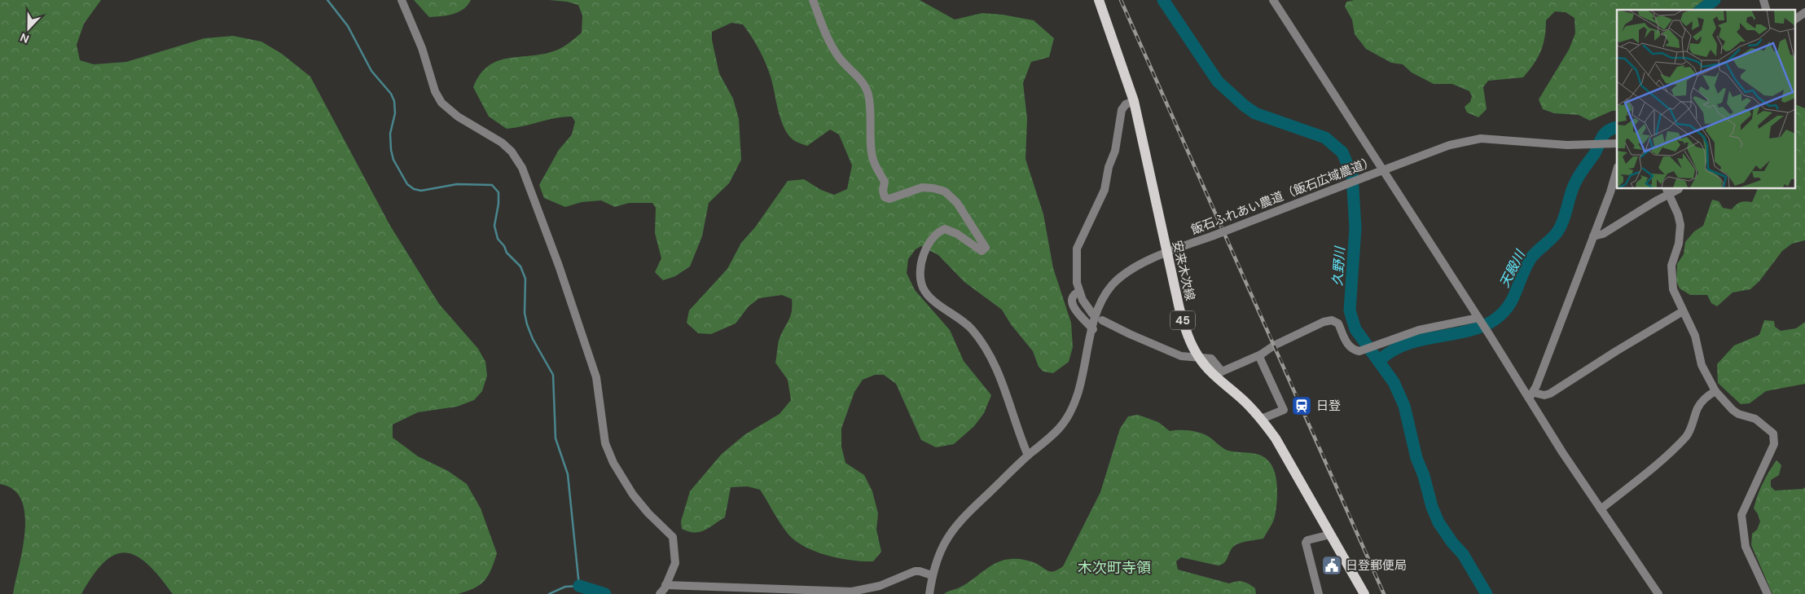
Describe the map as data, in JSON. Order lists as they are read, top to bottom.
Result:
{
  "streets": {
    "main road": ["安来木次線", "45"],
    "street": ["飯石ふれあい農道（飯石広域農道）"]
  },
  "crossings": [
    ["飯石ふれあい農道（飯石広域農道）", "安来木次線"]
  ],
  "districts": ["木次町寺領"],
  "water": ["久野川", "天殿川"],
  "places": {
    "station": ["日登"],
    "public building": ["日登郵便局"]
  },
  "north": "bottom"
}
